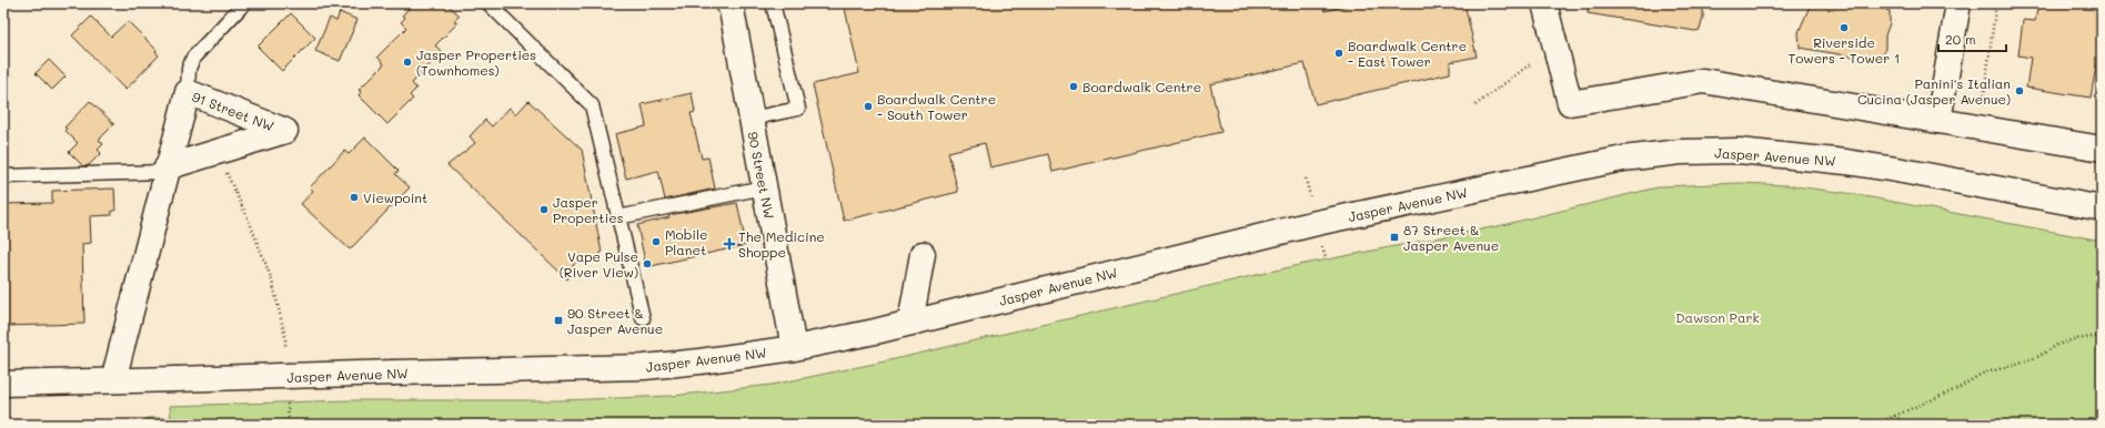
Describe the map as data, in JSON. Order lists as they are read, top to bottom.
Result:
{
  "streets": {
    "main road": ["91 Street NW", "Jasper Avenue NW", "90 Street NW"]
  },
  "crossings": [
    ["91 Street NW", "Jasper Avenue NW"],
    ["Jasper Avenue NW", "90 Street NW"]
  ],
  "parks": ["Dawson Park"],
  "places": {
    "other": [
      "Riverside Towers - Tower 1",
      "Boardwalk Centre - East Tower",
      "Jasper Properties (Townhomes)",
      "Boardwalk Centre",
      "Panini's Italian Cucina (Jasper Avenue)",
      "Boardwalk Centre - South Tower",
      "Viewpoint",
      "Jasper Properties",
      "Mobile Planet",
      "Vape Pulse (River View)"
    ],
    "transit": ["87 Street & Jasper Avenue", "90 Street & Jasper Avenue"],
    "health": ["The Medicine Shoppe"]
  },
  "scale_bar": "20 m"
}
